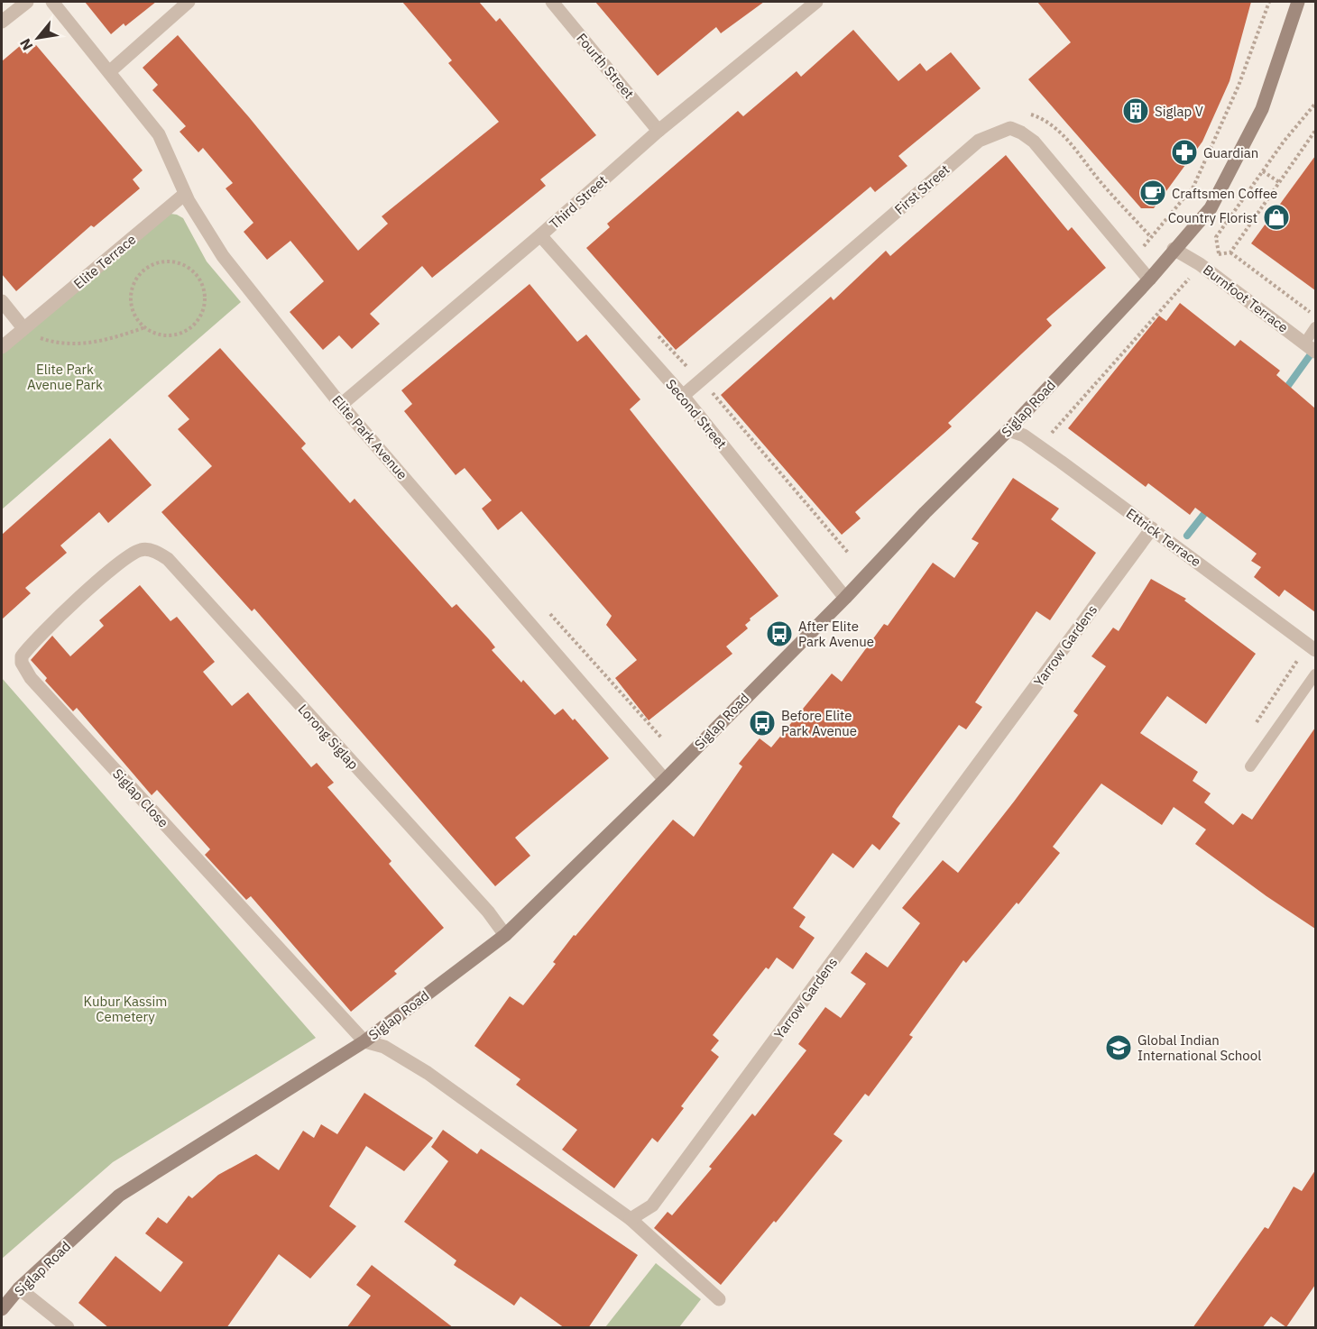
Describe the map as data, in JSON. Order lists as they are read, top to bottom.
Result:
{
  "streets": {
    "main road": ["Siglap Road"],
    "street": [
      "Fourth Street",
      "First Street",
      "Third Street",
      "Elite Terrace",
      "Burnfoot Terrace",
      "Second Street",
      "Elite Park Avenue",
      "Ettrick Terrace",
      "Yarrow Gardens",
      "Lorong Siglap",
      "Siglap Close"
    ]
  },
  "crossings": [
    ["Fourth Street", "Third Street"],
    ["First Street", "Siglap Road"],
    ["First Street", "Second Street"],
    ["Third Street", "Second Street"],
    ["Third Street", "Elite Park Avenue"],
    ["Elite Terrace", "Elite Park Avenue"],
    ["Burnfoot Terrace", "Siglap Road"],
    ["Siglap Road", "Second Street"],
    ["Siglap Road", "Elite Park Avenue"],
    ["Siglap Road", "Ettrick Terrace"],
    ["Siglap Road", "Lorong Siglap"],
    ["Siglap Road", "Siglap Close"],
    ["Ettrick Terrace", "Yarrow Gardens"],
    ["Lorong Siglap", "Siglap Close"]
  ],
  "parks": ["Elite Park Avenue Park", "Kubur Kassim Cemetery"],
  "places": {
    "building": ["Siglap V"],
    "pharmacy": ["Guardian"],
    "cafe": ["Craftsmen Coffee"],
    "shop": ["Country Florist"],
    "bus stop": ["After Elite Park Avenue", "Before Elite Park Avenue"],
    "school or university": ["Global Indian International School"]
  },
  "north": "bottom left"
}
